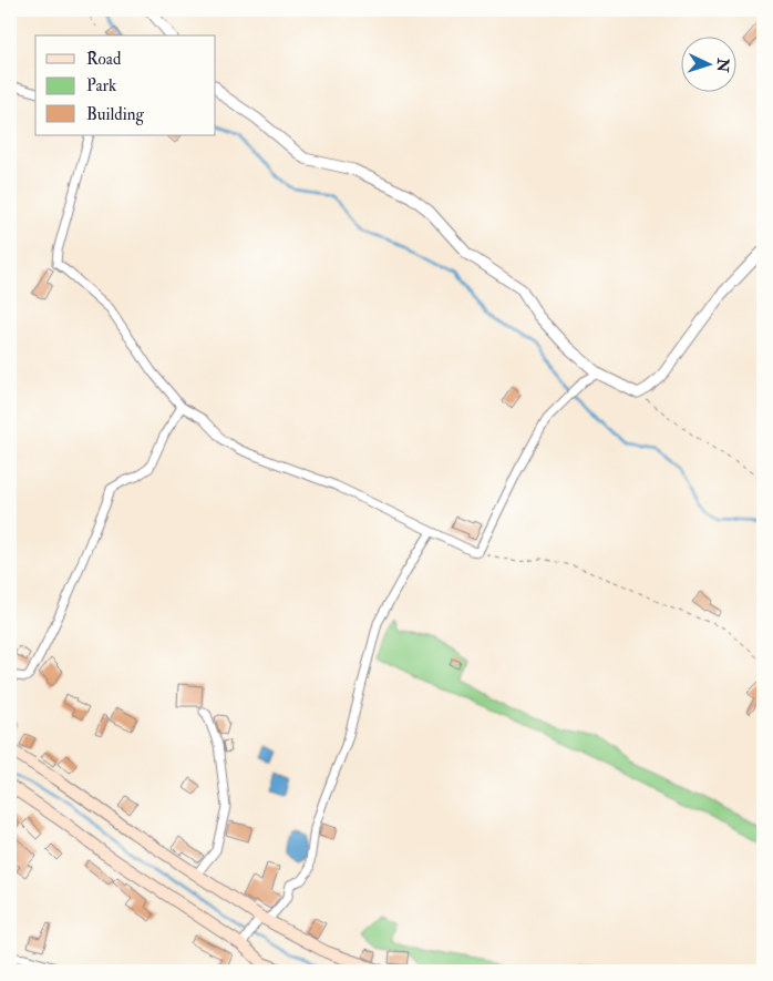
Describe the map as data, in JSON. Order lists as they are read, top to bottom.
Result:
{
  "legend": ["Road", "Park", "Building"],
  "north": "right"
}
